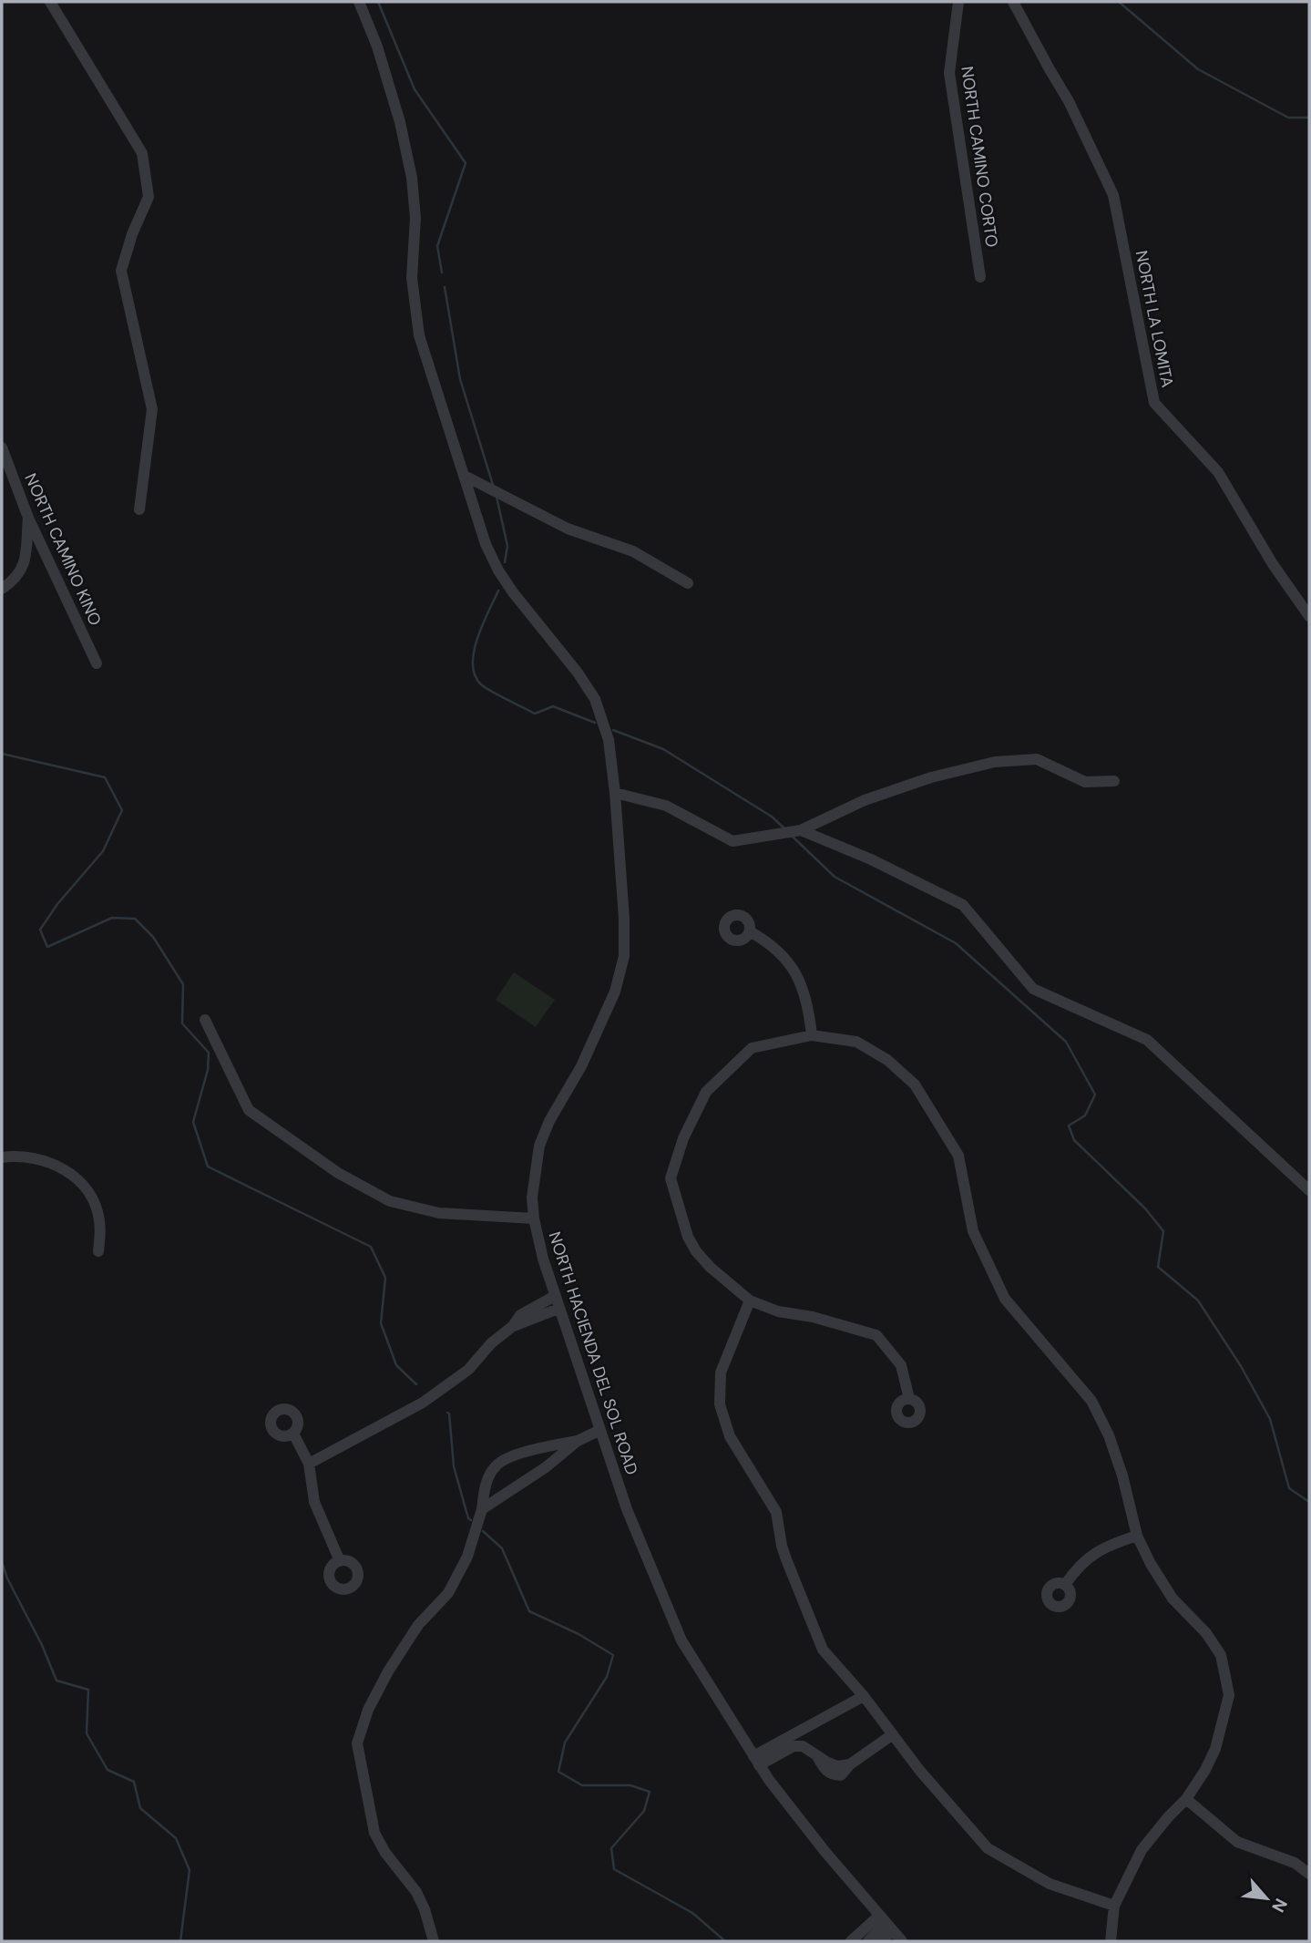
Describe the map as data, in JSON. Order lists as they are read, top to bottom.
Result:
{
  "streets": {
    "street": [
      "NORTH CAMINO CORTO",
      "NORTH LA LOMITA",
      "NORTH CAMINO KINO",
      "NORTH HACIENDA DEL SOL ROAD"
    ]
  },
  "north": "bottom right"
}
